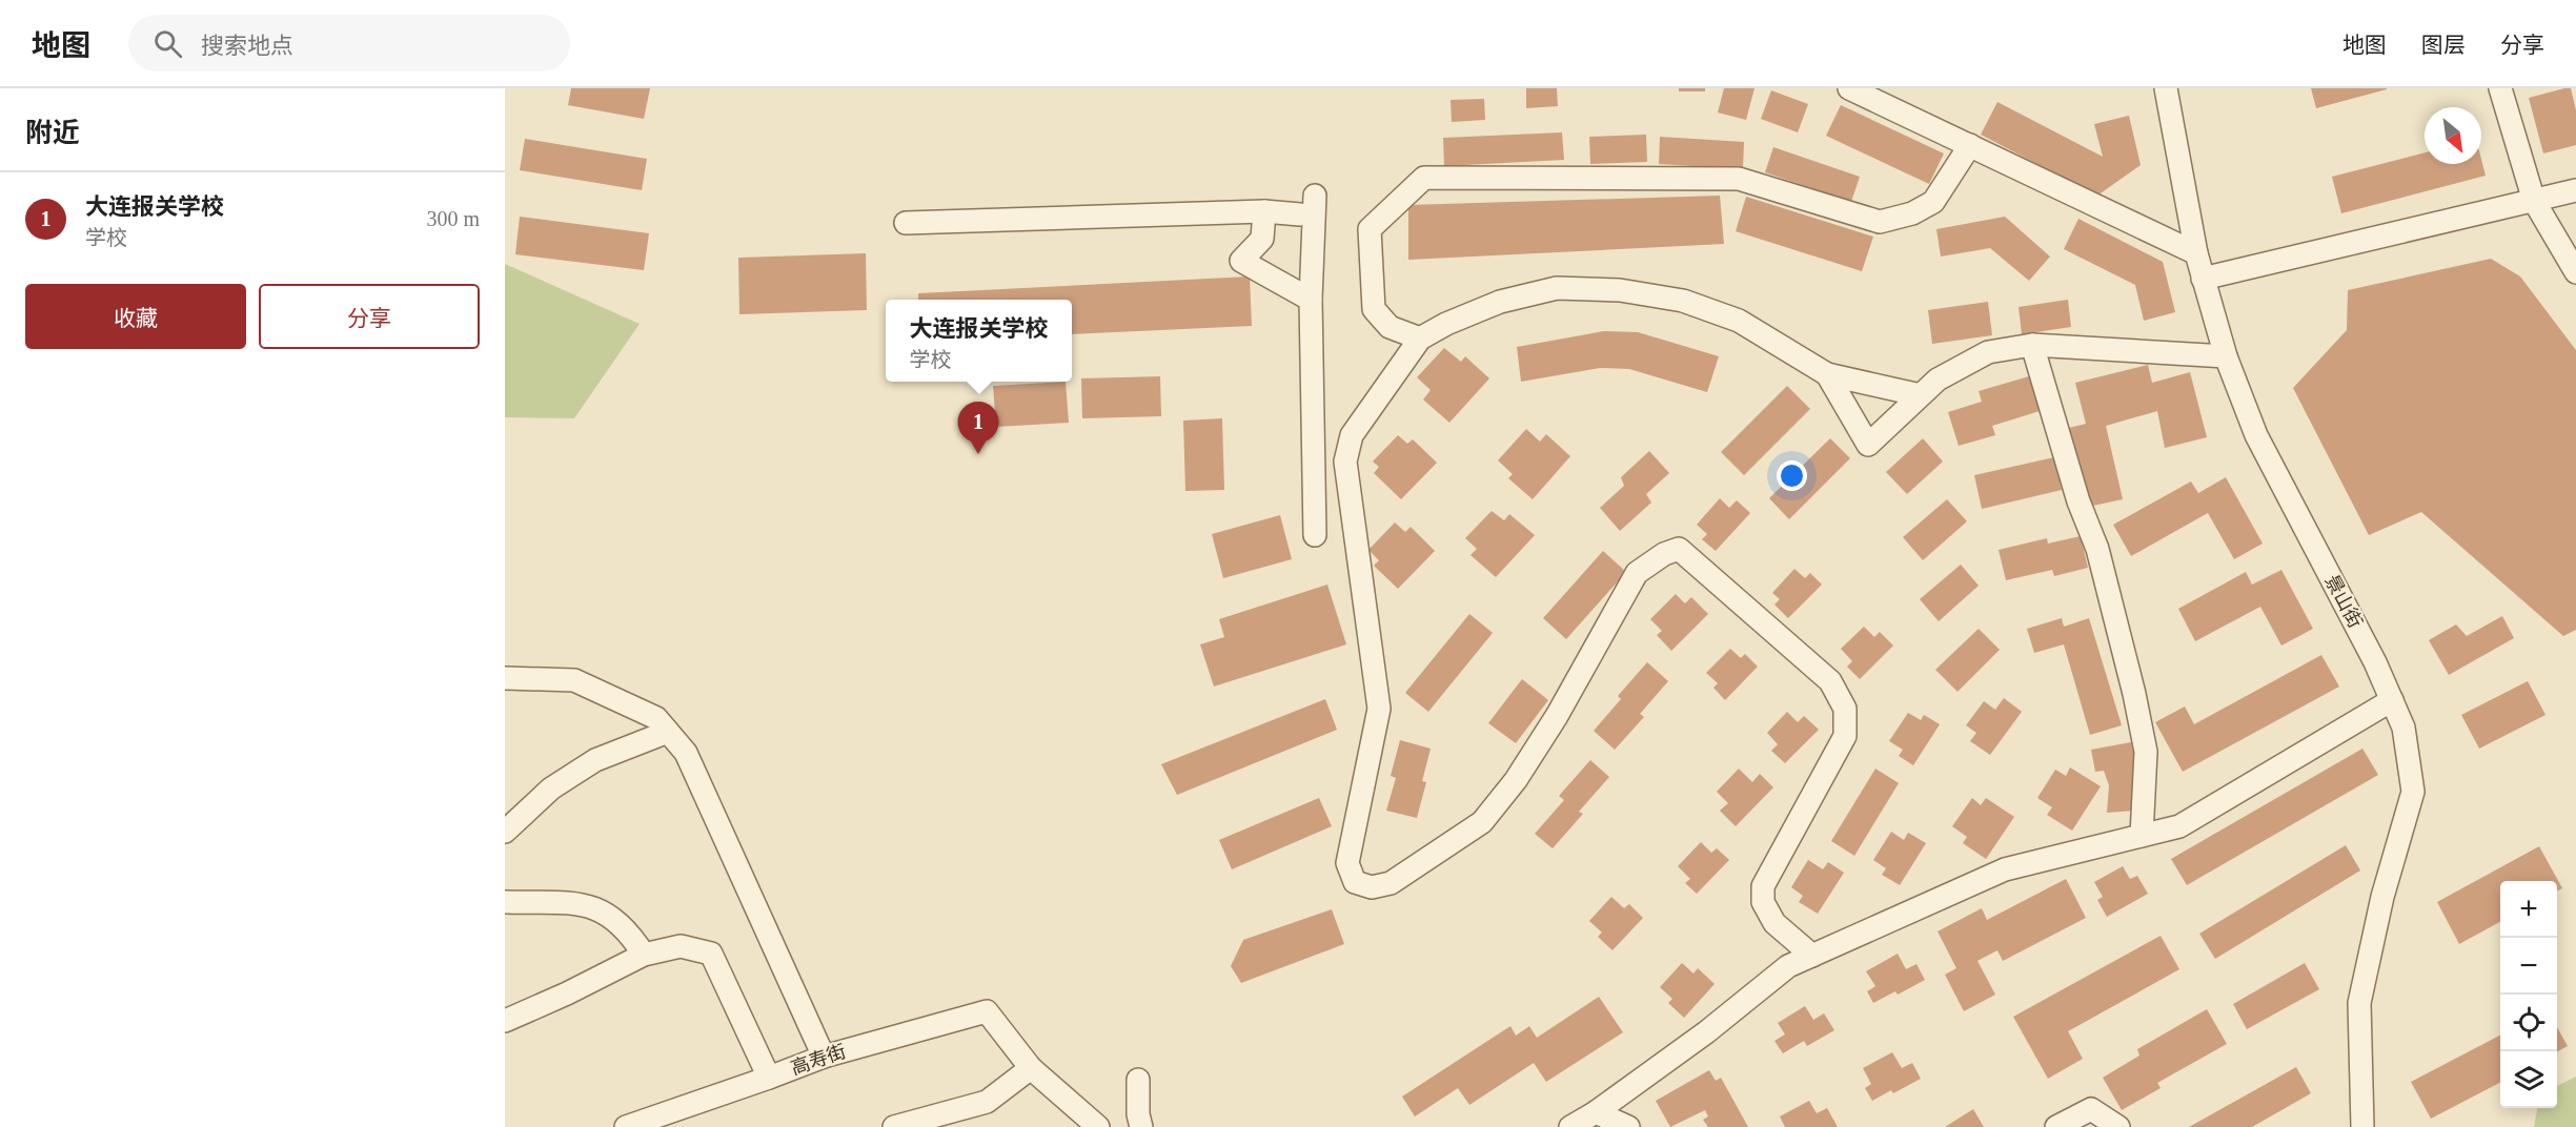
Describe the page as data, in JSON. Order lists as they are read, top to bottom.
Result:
{
  "streets": {
    "street": ["景山街", "高寿街"]
  },
  "north": "bottom right",
  "page": {
    "header": "地图",
    "search": "搜索地点",
    "nav": ["地图", "图层", "分享"],
    "heading": "附近",
    "list": [
      {
        "mark": "1",
        "name": "大连报关学校",
        "note": "学校",
        "value": "300 m"
      }
    ],
    "buttons": ["收藏", "分享"],
    "popup": ["大连报关学校", "学校"],
    "pins": "1",
    "map_buttons": ["+", "−"]
  }
}
